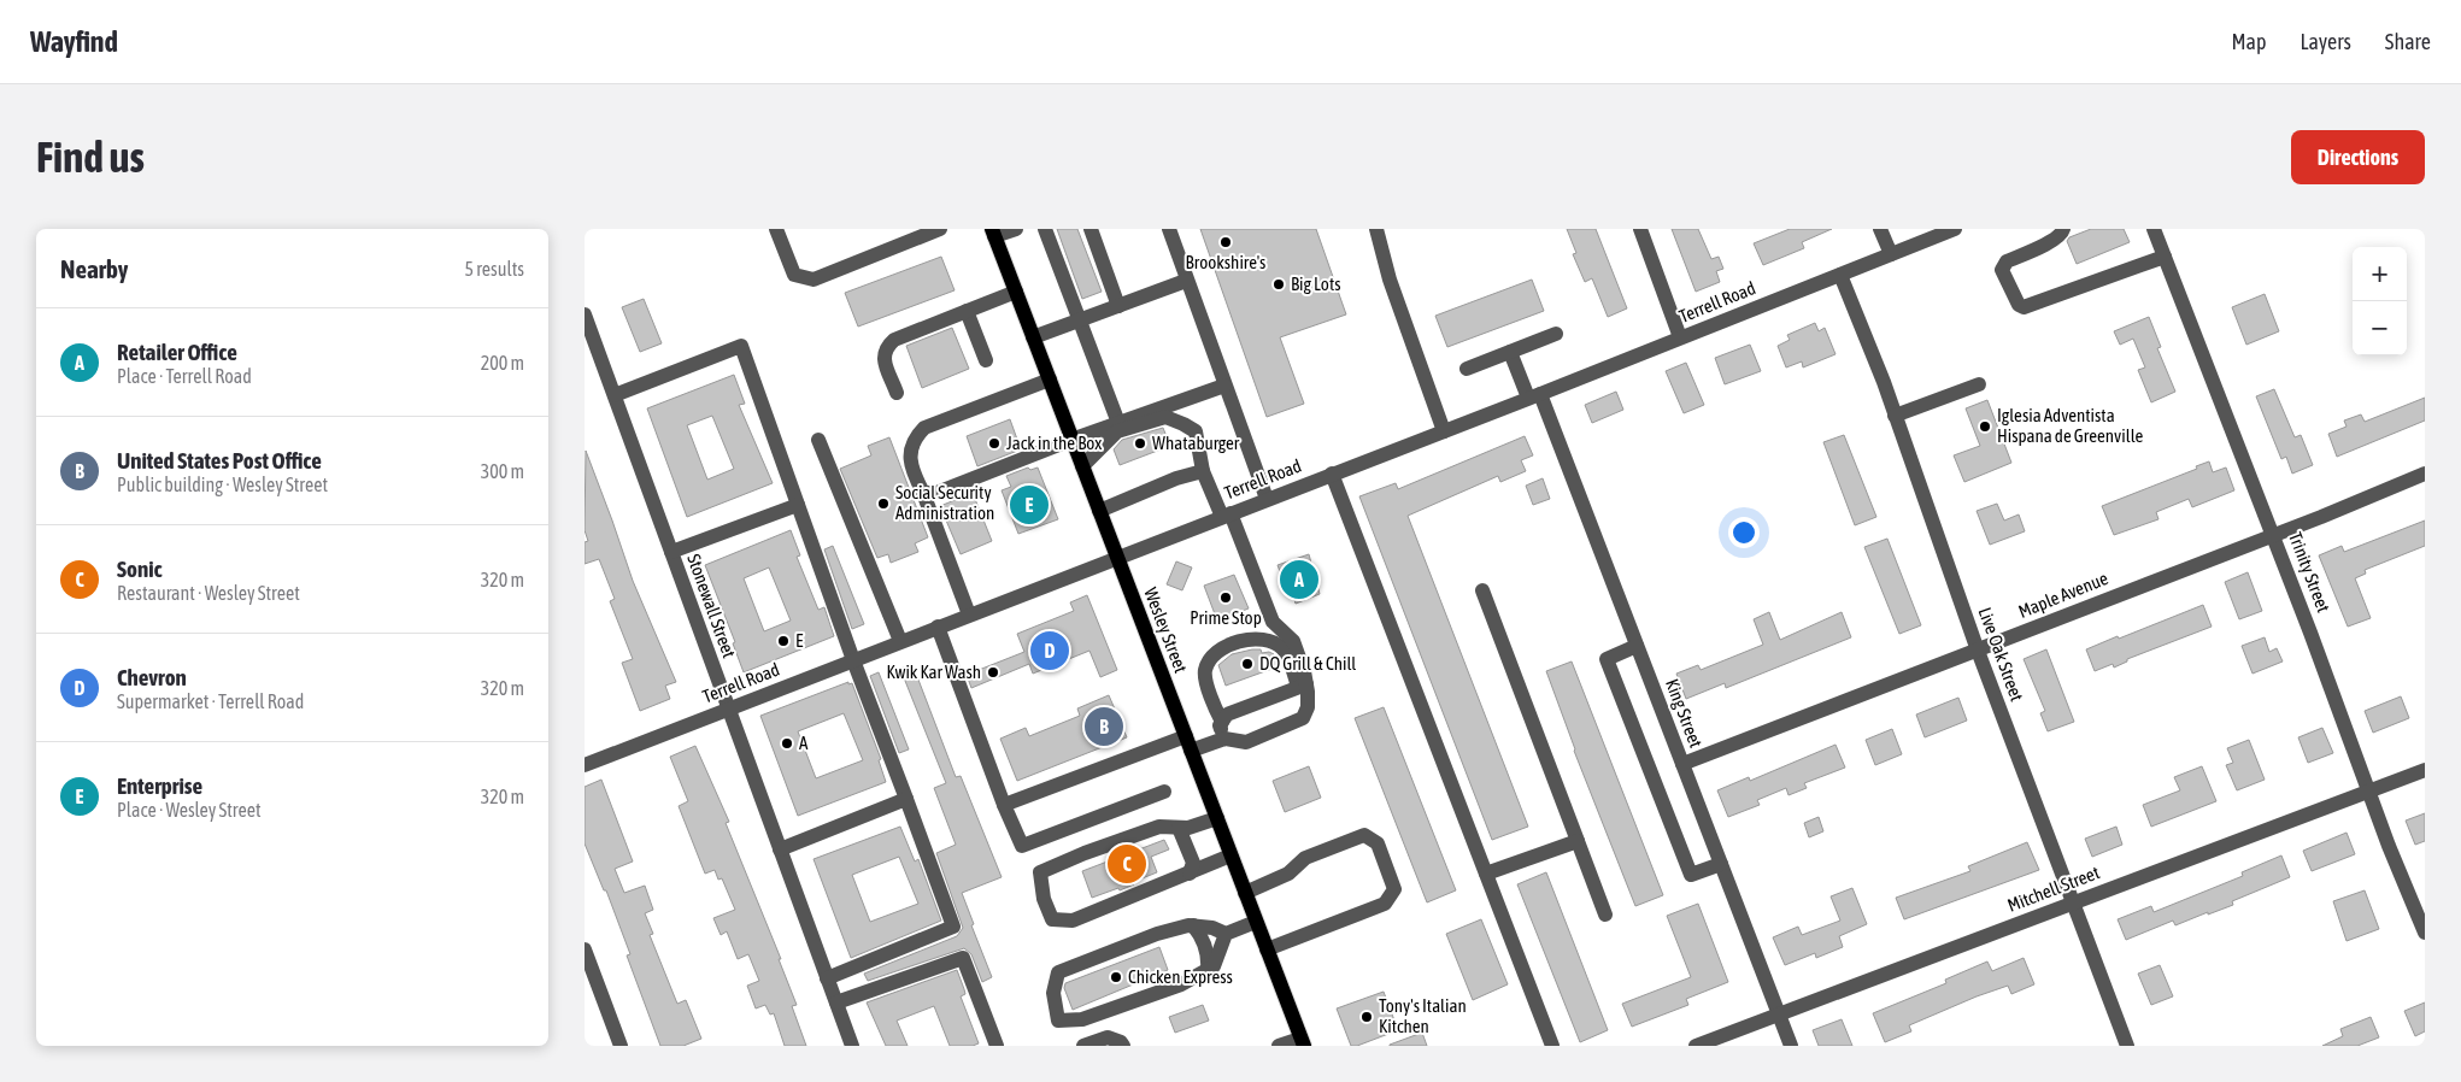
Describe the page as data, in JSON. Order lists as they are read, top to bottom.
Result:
{
  "streets": {
    "main road": ["Wesley Street"],
    "street": [
      "Terrell Road",
      "Trinity Street",
      "Maple Avenue",
      "Stonewall Street",
      "Live Oak Street",
      "King Street",
      "Mitchell Street"
    ]
  },
  "crossings": [
    ["Terrell Road", "Stonewall Street"],
    ["Terrell Road", "Wesley Street"],
    ["Terrell Road", "Live Oak Street"],
    ["Terrell Road", "King Street"],
    ["Trinity Street", "Maple Avenue"],
    ["Trinity Street", "Mitchell Street"],
    ["Maple Avenue", "Live Oak Street"],
    ["Maple Avenue", "King Street"],
    ["Live Oak Street", "Mitchell Street"],
    ["King Street", "Mitchell Street"]
  ],
  "places": [
    "Brookshire's",
    "Big Lots",
    "Iglesia Adventista Hispana de Greenville",
    "Jack in the Box",
    "Whataburger",
    "Social Security Administration",
    "Prime Stop",
    "E",
    "DQ Grill & Chill",
    "Kwik Kar Wash",
    "A",
    "Chicken Express",
    "Tony's Italian Kitchen"
  ],
  "page": {
    "header": "Wayfind",
    "nav": ["Map", "Layers", "Share"],
    "buttons": "Directions",
    "title": "Find us",
    "heading": ["Nearby", "5 results"],
    "map_buttons": ["+", "−"],
    "list": [
      {
        "mark": "A",
        "name": "Retailer Office",
        "note": "Place · Terrell Road",
        "value": "200 m"
      },
      {
        "mark": "B",
        "name": "United States Post Office",
        "note": "Public building · Wesley Street",
        "value": "300 m"
      },
      {
        "mark": "C",
        "name": "Sonic",
        "note": "Restaurant · Wesley Street",
        "value": "320 m"
      },
      {
        "mark": "D",
        "name": "Chevron",
        "note": "Supermarket · Terrell Road",
        "value": "320 m"
      },
      {
        "mark": "E",
        "name": "Enterprise",
        "note": "Place · Wesley Street",
        "value": "320 m"
      }
    ],
    "pins": [
      "E",
      "A",
      "D",
      "B",
      "C"
    ]
  }
}
